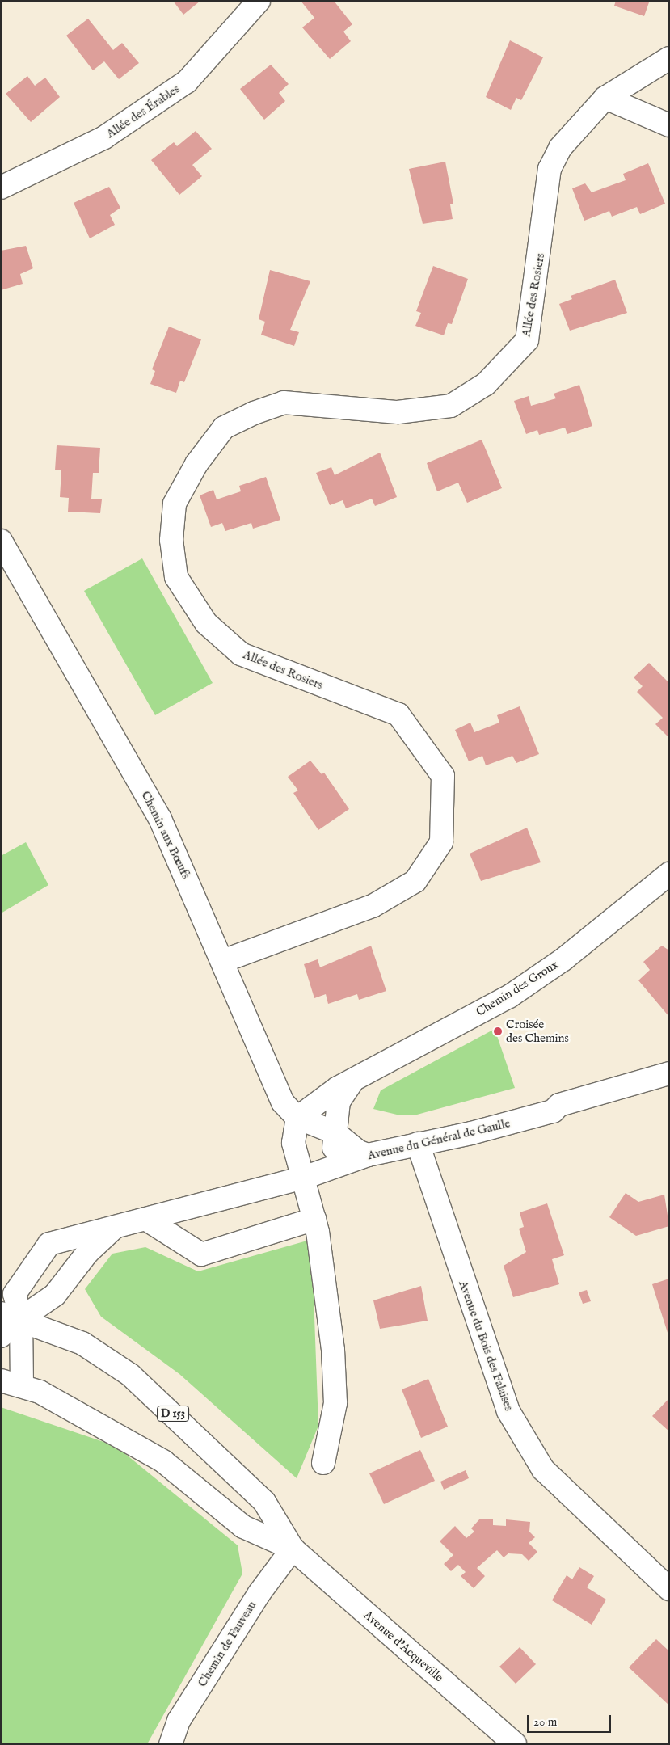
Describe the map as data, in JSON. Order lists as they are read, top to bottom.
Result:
{
  "streets": {
    "street": [
      "Allée des Érables",
      "Allée des Rosiers",
      "Chemin aux Bœufs",
      "Chemin des Groux",
      "Avenue du Général de Gaulle",
      "Avenue du Bois des Falaises",
      "D 153",
      "Chemin de Fauveau",
      "Avenue d'Acqueville"
    ]
  },
  "crossings": [
    ["Allée des Rosiers", "Chemin aux Bœufs"],
    ["Chemin aux Bœufs", "Chemin des Groux"],
    ["Chemin aux Bœufs", "Avenue du Général de Gaulle"],
    ["Chemin des Groux", "Avenue du Général de Gaulle"],
    ["Avenue du Général de Gaulle", "Avenue du Bois des Falaises"],
    ["Avenue du Général de Gaulle", "D 153"],
    ["D 153", "Chemin de Fauveau"],
    ["D 153", "Avenue d'Acqueville"],
    ["Chemin de Fauveau", "Avenue d'Acqueville"]
  ],
  "places": ["Croisée des Chemins"],
  "scale_bar": "20 m"
}
